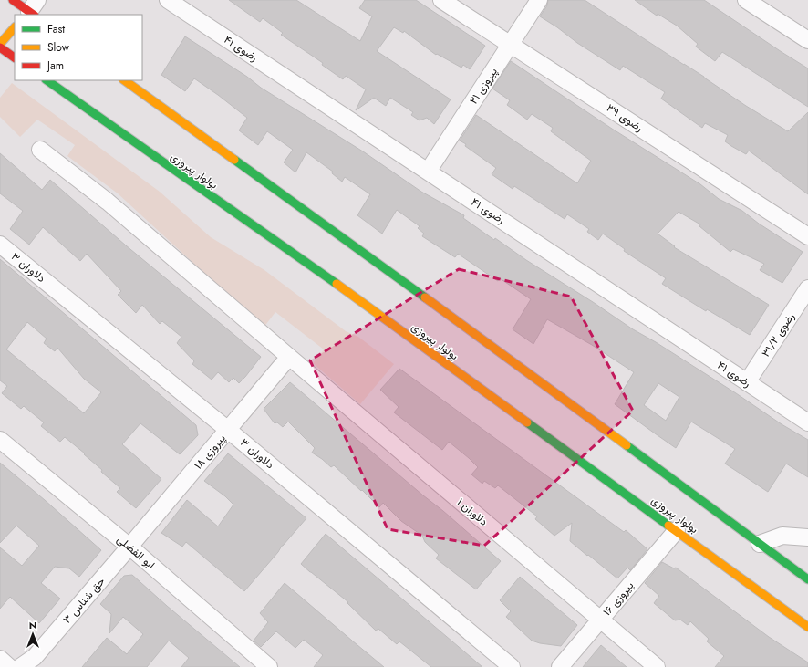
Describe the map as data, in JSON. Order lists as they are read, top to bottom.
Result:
{
  "streets": {
    "main road": ["بولوار پیروزی"],
    "street": [
      "رضوی ۴۱",
      "پیروزی ۲۱",
      "رضوی ۳۹",
      "دلاوران ۳",
      "رضوی ۳۱/۲",
      "پیروزی ۱۸",
      "دلاوران ۱",
      "ابو الفضلی",
      "پیروزی ۱۶",
      "حق شناس ۳"
    ]
  },
  "crossings": [
    ["رضوی ۴۱", "پیروزی ۲۱"],
    ["رضوی ۴۱", "رضوی ۳۱/۲"],
    ["پیروزی ۲۱", "رضوی ۳۹"],
    ["بولوار پیروزی", "پیروزی ۱۶"],
    ["دلاوران ۳", "پیروزی ۱۸"],
    ["پیروزی ۱۸", "دلاوران ۱"],
    ["پیروزی ۱۸", "ابو الفضلی"],
    ["پیروزی ۱۸", "حق شناس ۳"],
    ["دلاوران ۱", "پیروزی ۱۶"],
    ["ابو الفضلی", "حق شناس ۳"]
  ],
  "legend": ["Fast", "Slow", "Jam"],
  "north": "top"
}
